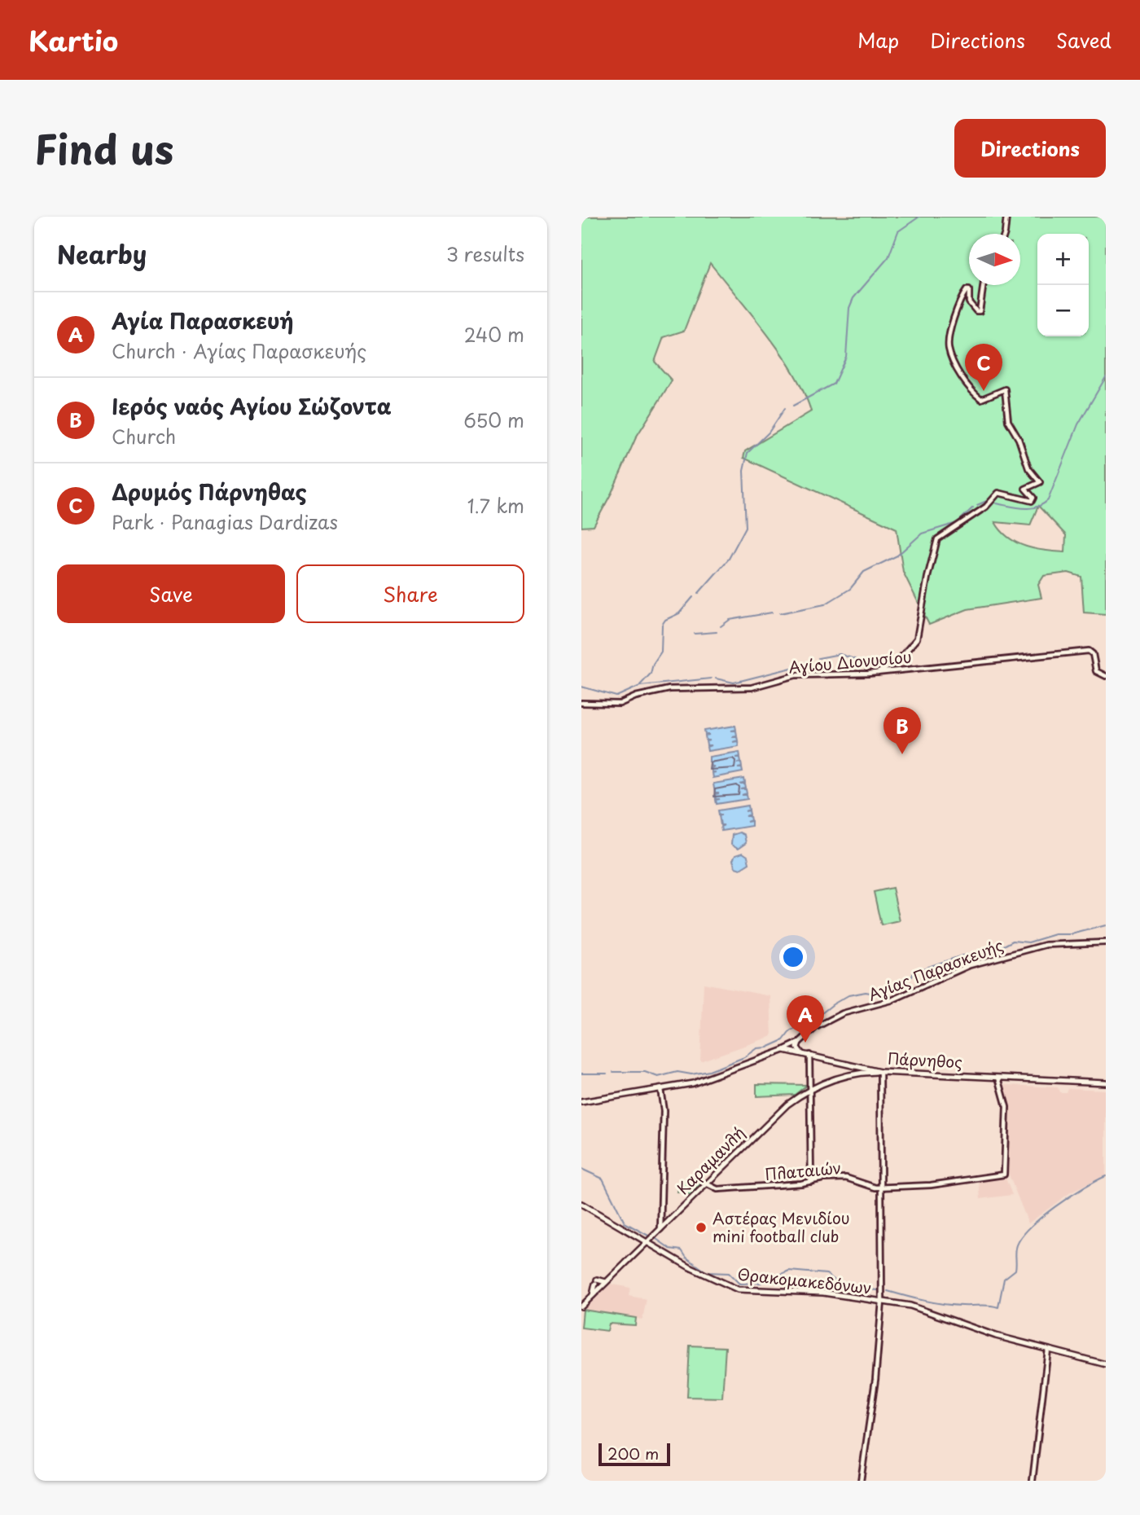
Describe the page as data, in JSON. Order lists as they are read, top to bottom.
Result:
{
  "streets": {
    "main road": ["Πάρνηθος", "Καραμανλή", "Θρακομακεδόνων"],
    "street": ["Αγίου Διονυσίου", "Αγίας Παρασκευής", "Πλαταιών"]
  },
  "crossings": [
    ["Αγίας Παρασκευής", "Πάρνηθος"],
    ["Πάρνηθος", "Καραμανλή"],
    ["Πάρνηθος", "Πλαταιών"],
    ["Καραμανλή", "Πλαταιών"],
    ["Καραμανλή", "Θρακομακεδόνων"]
  ],
  "places": ["Αστέρας Μενιδίου mini football club"],
  "scale_bar": "200 m",
  "north": "right",
  "page": {
    "header": "Kartio",
    "nav": ["Map", "Directions", "Saved"],
    "title": "Find us",
    "buttons": [
      "Directions",
      ["Save", "Share"]
    ],
    "heading": ["Nearby", "3 results"],
    "map_buttons": ["+", "−"],
    "list": [
      {
        "mark": "A",
        "name": "Αγία Παρασκευή",
        "note": "Church · Αγίας Παρασκευής",
        "value": "240 m"
      },
      {
        "mark": "B",
        "name": "Ιερός ναός Αγίου Σώζοντα",
        "note": "Church",
        "value": "650 m"
      },
      {
        "mark": "C",
        "name": "Δρυμός Πάρνηθας",
        "note": "Park · Panagias Dardizas",
        "value": "1.7 km"
      }
    ],
    "pins": ["C", "B", "A"],
    "scale": "200 m"
  }
}
